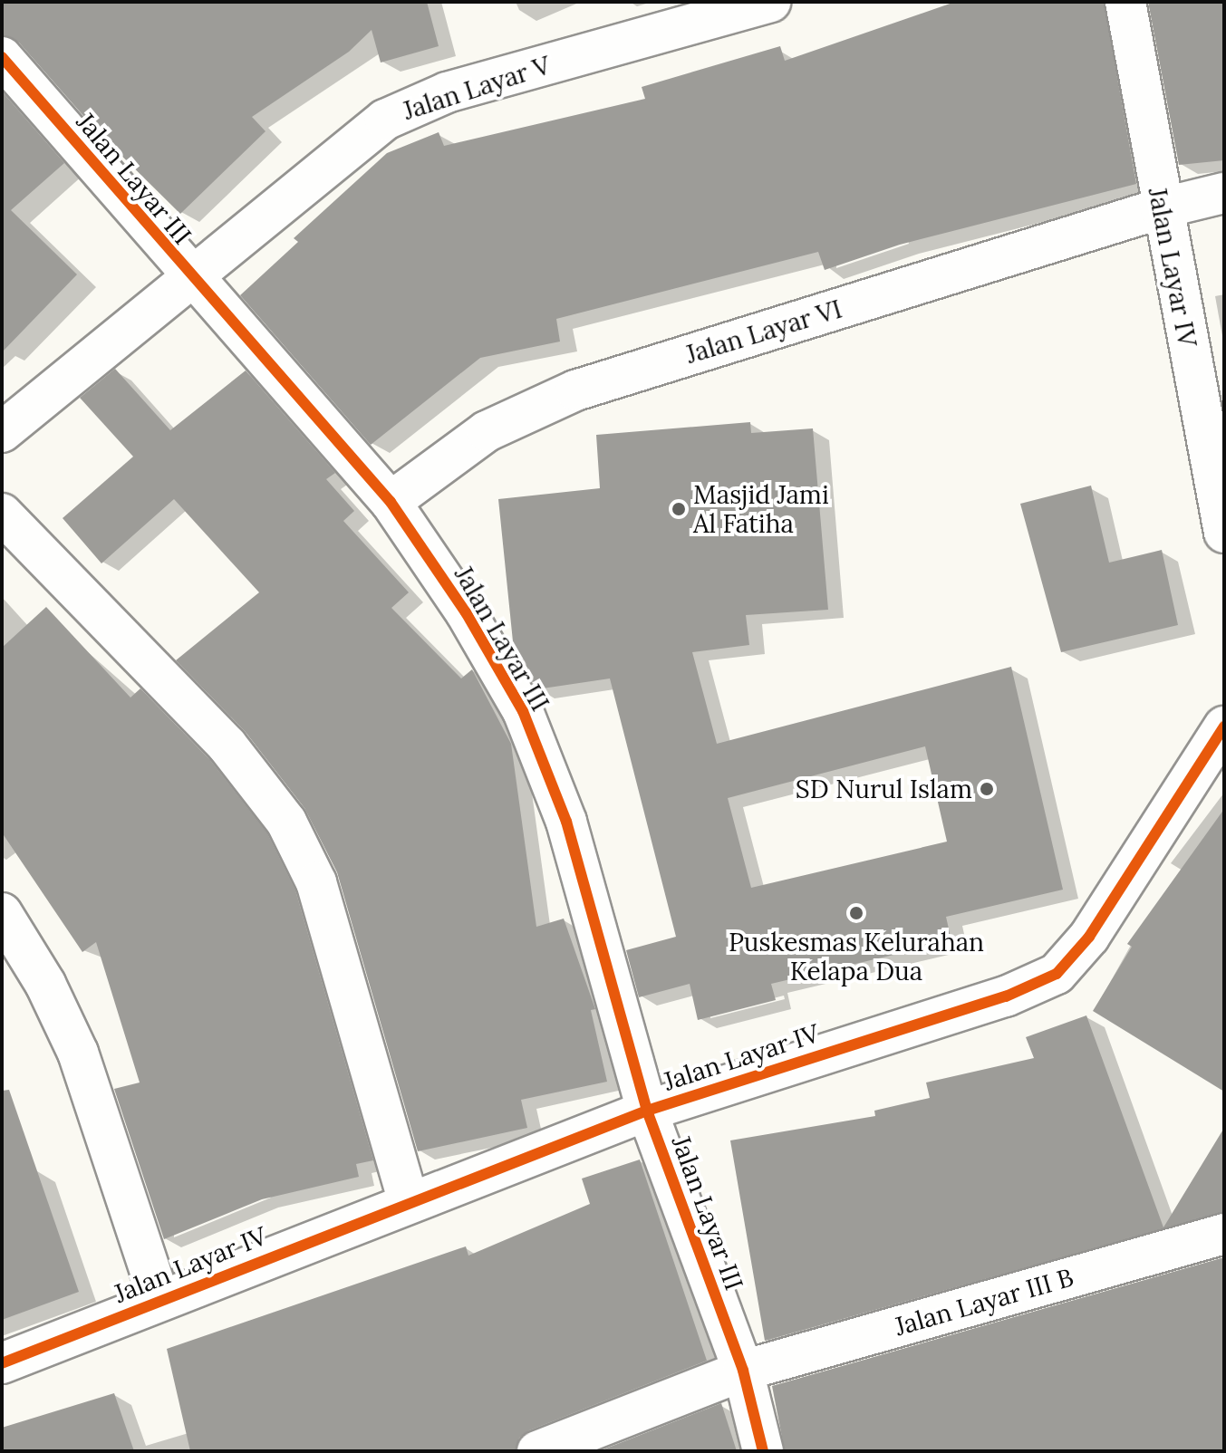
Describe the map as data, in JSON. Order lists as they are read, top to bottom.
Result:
{
  "streets": {
    "street": [
      "Jalan Layar V",
      "Jalan Layar III",
      "Jalan Layar IV",
      "Jalan Layar VI",
      "Jalan Layar III B"
    ]
  },
  "crossings": [
    ["Jalan Layar V", "Jalan Layar III"],
    ["Jalan Layar III", "Jalan Layar IV"],
    ["Jalan Layar III", "Jalan Layar VI"],
    ["Jalan Layar III", "Jalan Layar III B"],
    ["Jalan Layar IV", "Jalan Layar VI"]
  ],
  "places": ["Masjid Jami Al Fatiha", "SD Nurul Islam", "Puskesmas Kelurahan Kelapa Dua"]
}
